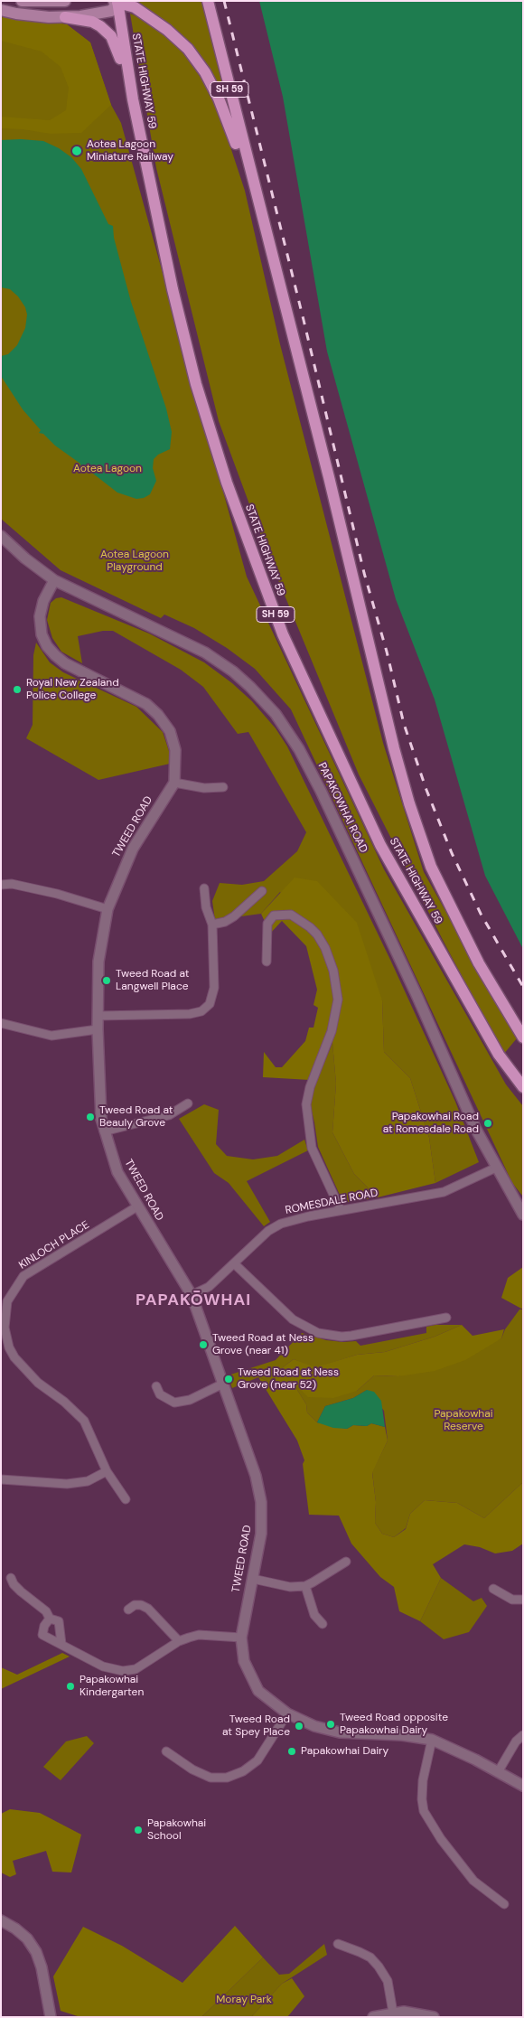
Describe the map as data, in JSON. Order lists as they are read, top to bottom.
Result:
{
  "streets": {
    "main road": ["STATE HIGHWAY 59", "SH 59"],
    "street": [
      "PAPAKOWHAI ROAD",
      "TWEED ROAD",
      "ROMESDALE ROAD",
      "KINLOCH PLACE"
    ]
  },
  "crossings": [
    ["PAPAKOWHAI ROAD", "ROMESDALE ROAD"],
    ["TWEED ROAD", "ROMESDALE ROAD"],
    ["TWEED ROAD", "KINLOCH PLACE"]
  ],
  "districts": ["PAPAKŌWHAI"],
  "parks": [
    "Aotea Lagoon",
    "Aotea Lagoon Playground",
    "Papakowhai Reserve",
    "Moray Park"
  ],
  "places": [
    "Aotea Lagoon Miniature Railway",
    "Royal New Zealand Police College",
    "Tweed Road at Langwell Place",
    "Tweed Road at Beauly Grove",
    "Papakowhai Road at Romesdale Road",
    "Tweed Road at Ness Grove (near 41)",
    "Tweed Road at Ness Grove (near 52)",
    "Papakowhai Kindergarten",
    "Tweed Road opposite Papakowhai Dairy",
    "Tweed Road at Spey Place",
    "Papakowhai Dairy",
    "Papakowhai School"
  ]
}
